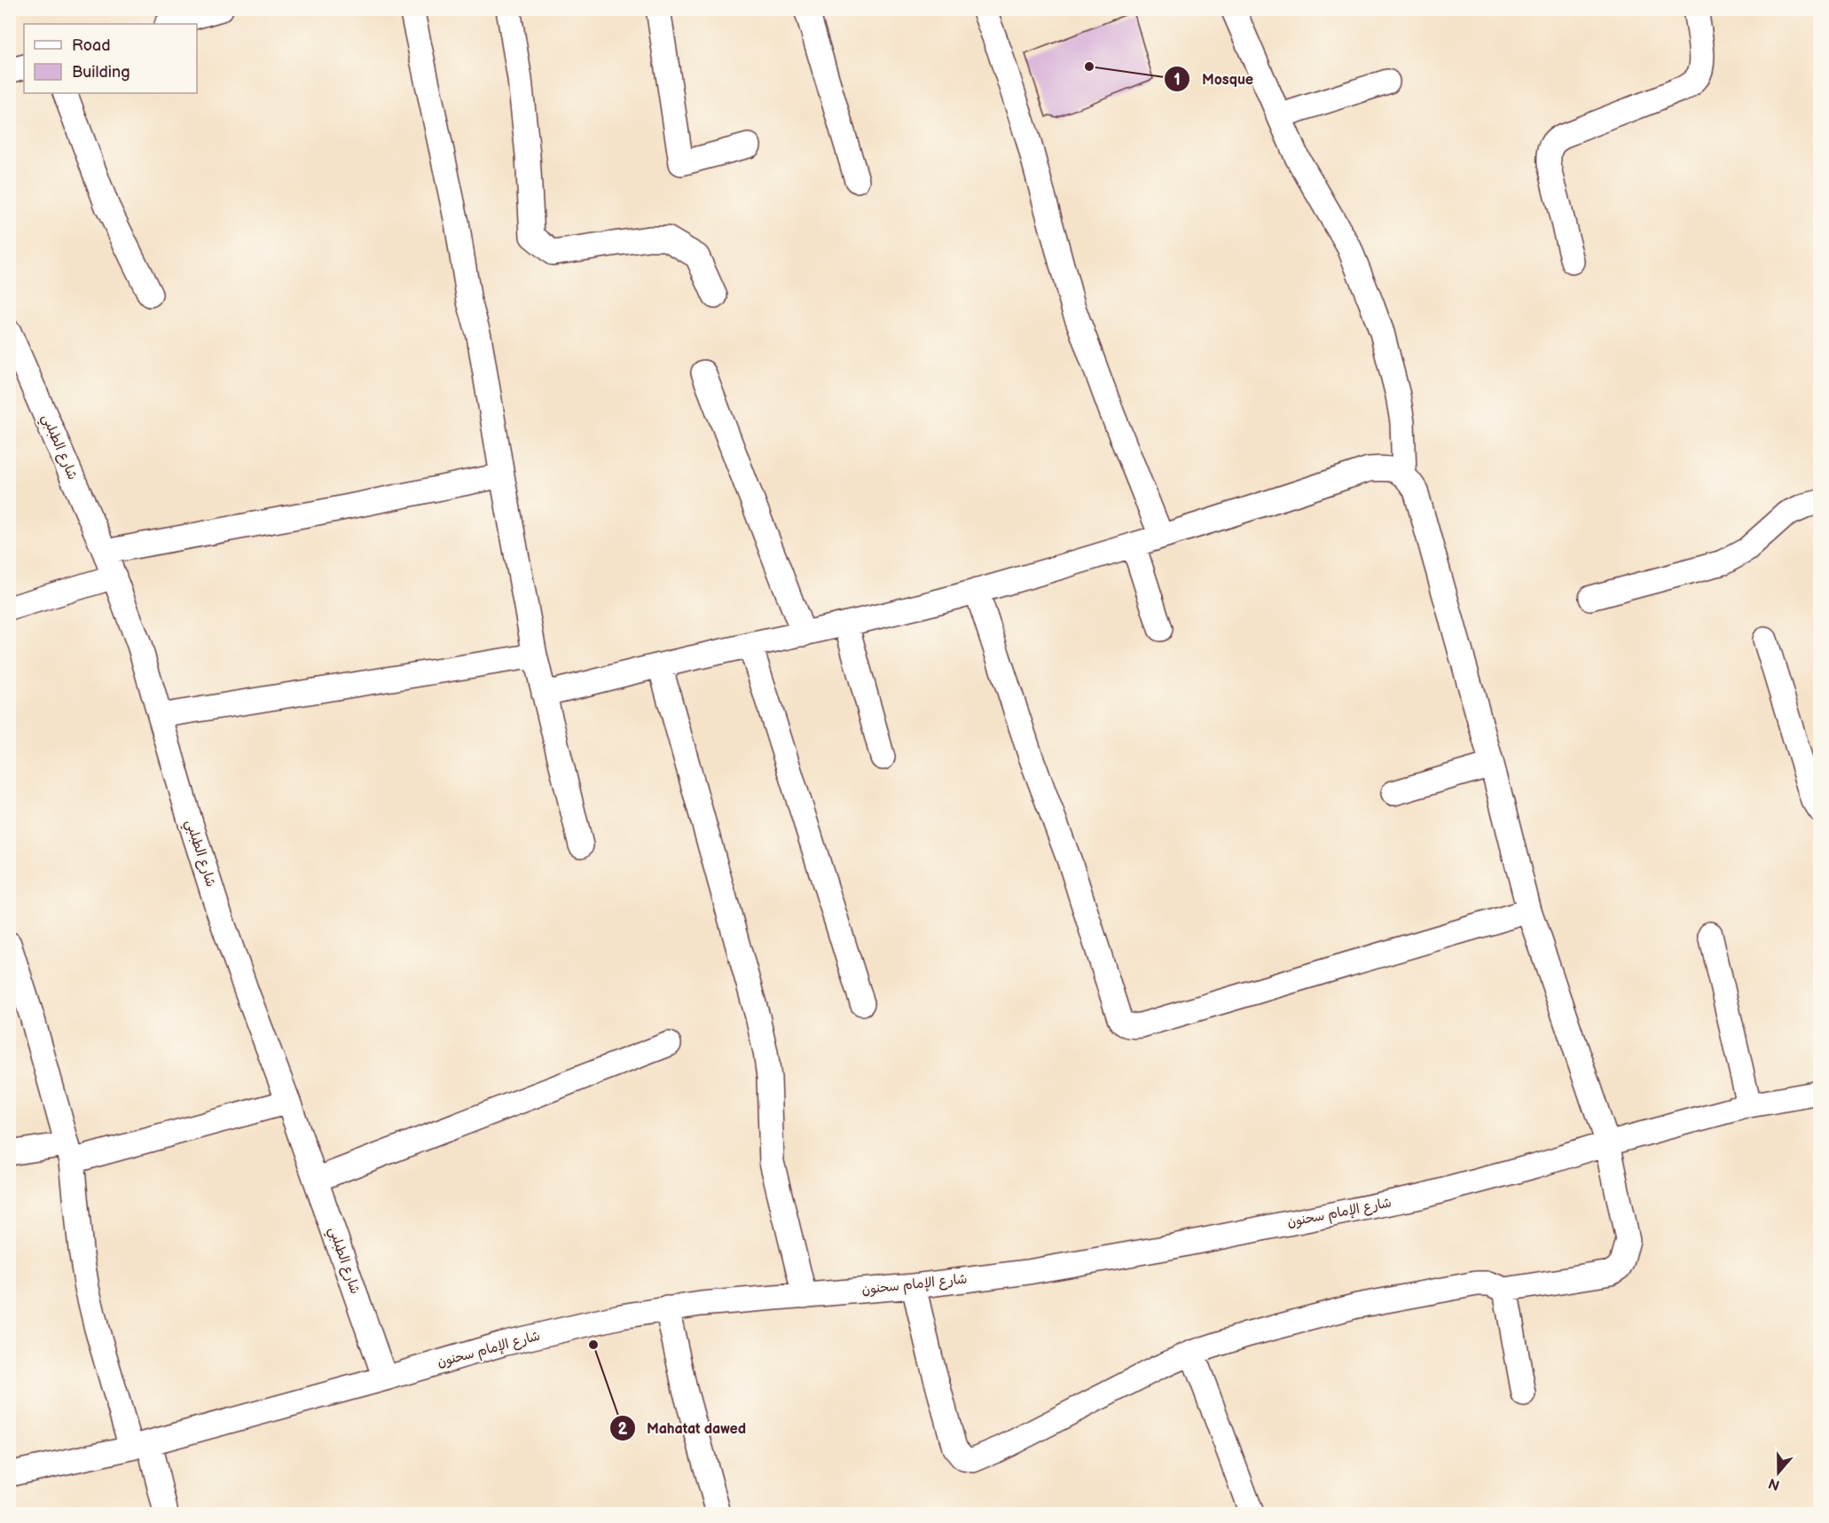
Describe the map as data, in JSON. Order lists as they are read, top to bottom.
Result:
{
  "streets": {
    "street": ["شارع الطبلبي", "شارع الإمام سحنون"]
  },
  "crossings": [
    ["شارع الطبلبي", "شارع الإمام سحنون"]
  ],
  "places": ["Mosque", "Mahatat dawed"],
  "legend": ["Road", "Building"],
  "north": "bottom"
}
